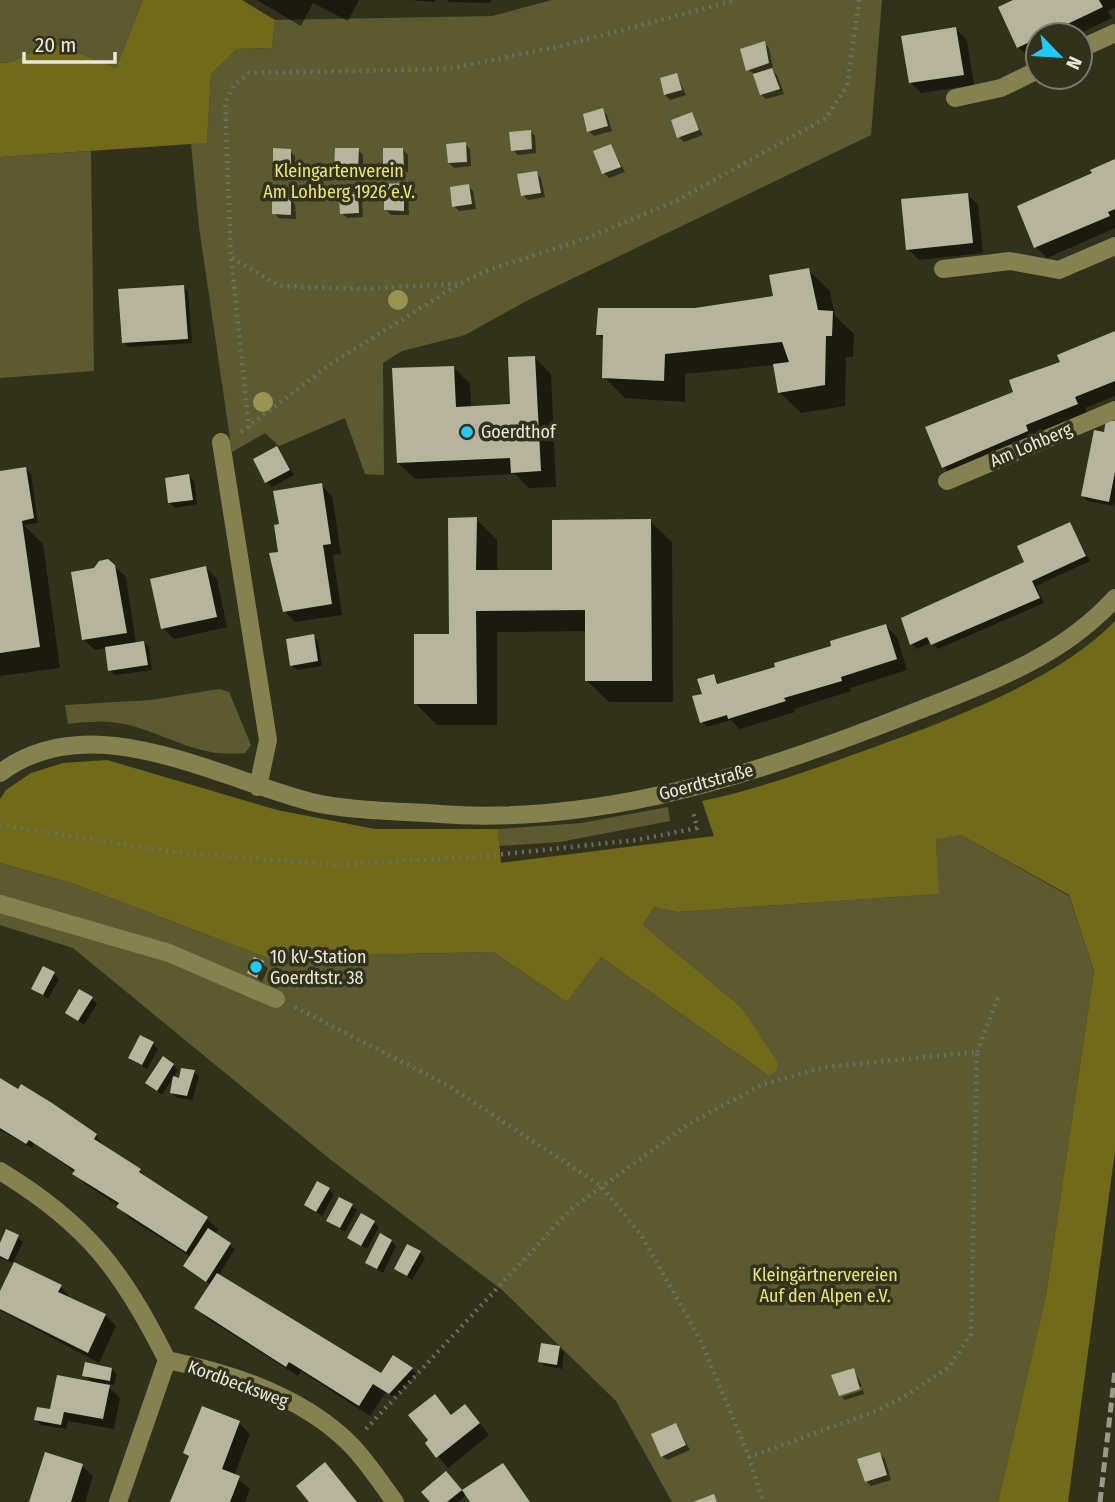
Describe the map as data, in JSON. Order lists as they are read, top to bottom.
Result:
{
  "streets": {
    "street": ["Am Lohberg", "Goerdtstraße", "Kordbecksweg"]
  },
  "parks": ["Kleingartenverein Am Lohberg 1926 e.V.", "Kleingärtnervereien Auf den Alpen e.V."],
  "places": ["Goerdthof", "10 kV-Station Goerdtstr. 38"],
  "scale_bar": "20 m",
  "north": "bottom right"
}
